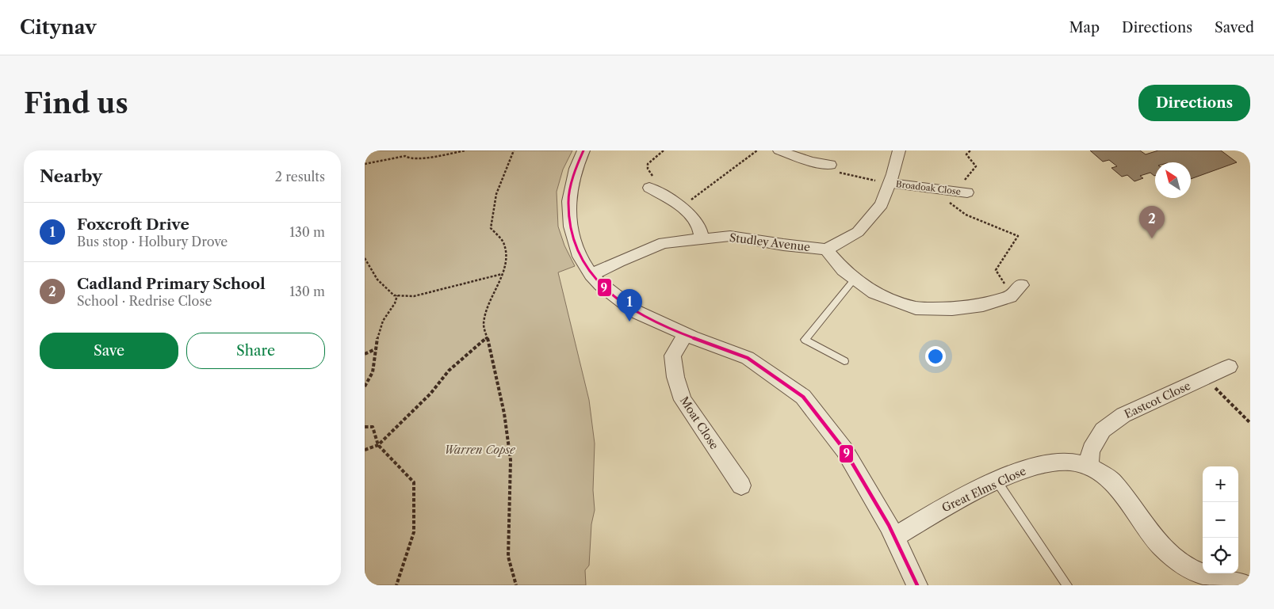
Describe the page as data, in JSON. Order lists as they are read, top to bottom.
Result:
{
  "streets": {
    "street": [
      "Broadoak Close",
      "Studley Avenue",
      "Eastcot Close",
      "Moat Close",
      "Great Elms Close"
    ]
  },
  "crossings": [
    ["Broadoak Close", "Studley Avenue"],
    ["Eastcot Close", "Great Elms Close"]
  ],
  "parks": ["Warren Copse"],
  "lines": ["transit line 9"],
  "north": "top left",
  "page": {
    "header": "Citynav",
    "nav": ["Map", "Directions", "Saved"],
    "buttons": [
      "Directions",
      ["Save", "Share"]
    ],
    "title": "Find us",
    "heading": ["Nearby", "2 results"],
    "list": [
      {
        "mark": "1",
        "name": "Foxcroft Drive",
        "note": "Bus stop · Holbury Drove",
        "value": "130 m"
      },
      {
        "mark": "2",
        "name": "Cadland Primary School",
        "note": "School · Redrise Close",
        "value": "130 m"
      }
    ],
    "pins": ["2", "1"],
    "map_buttons": ["+", "−"]
  }
}
